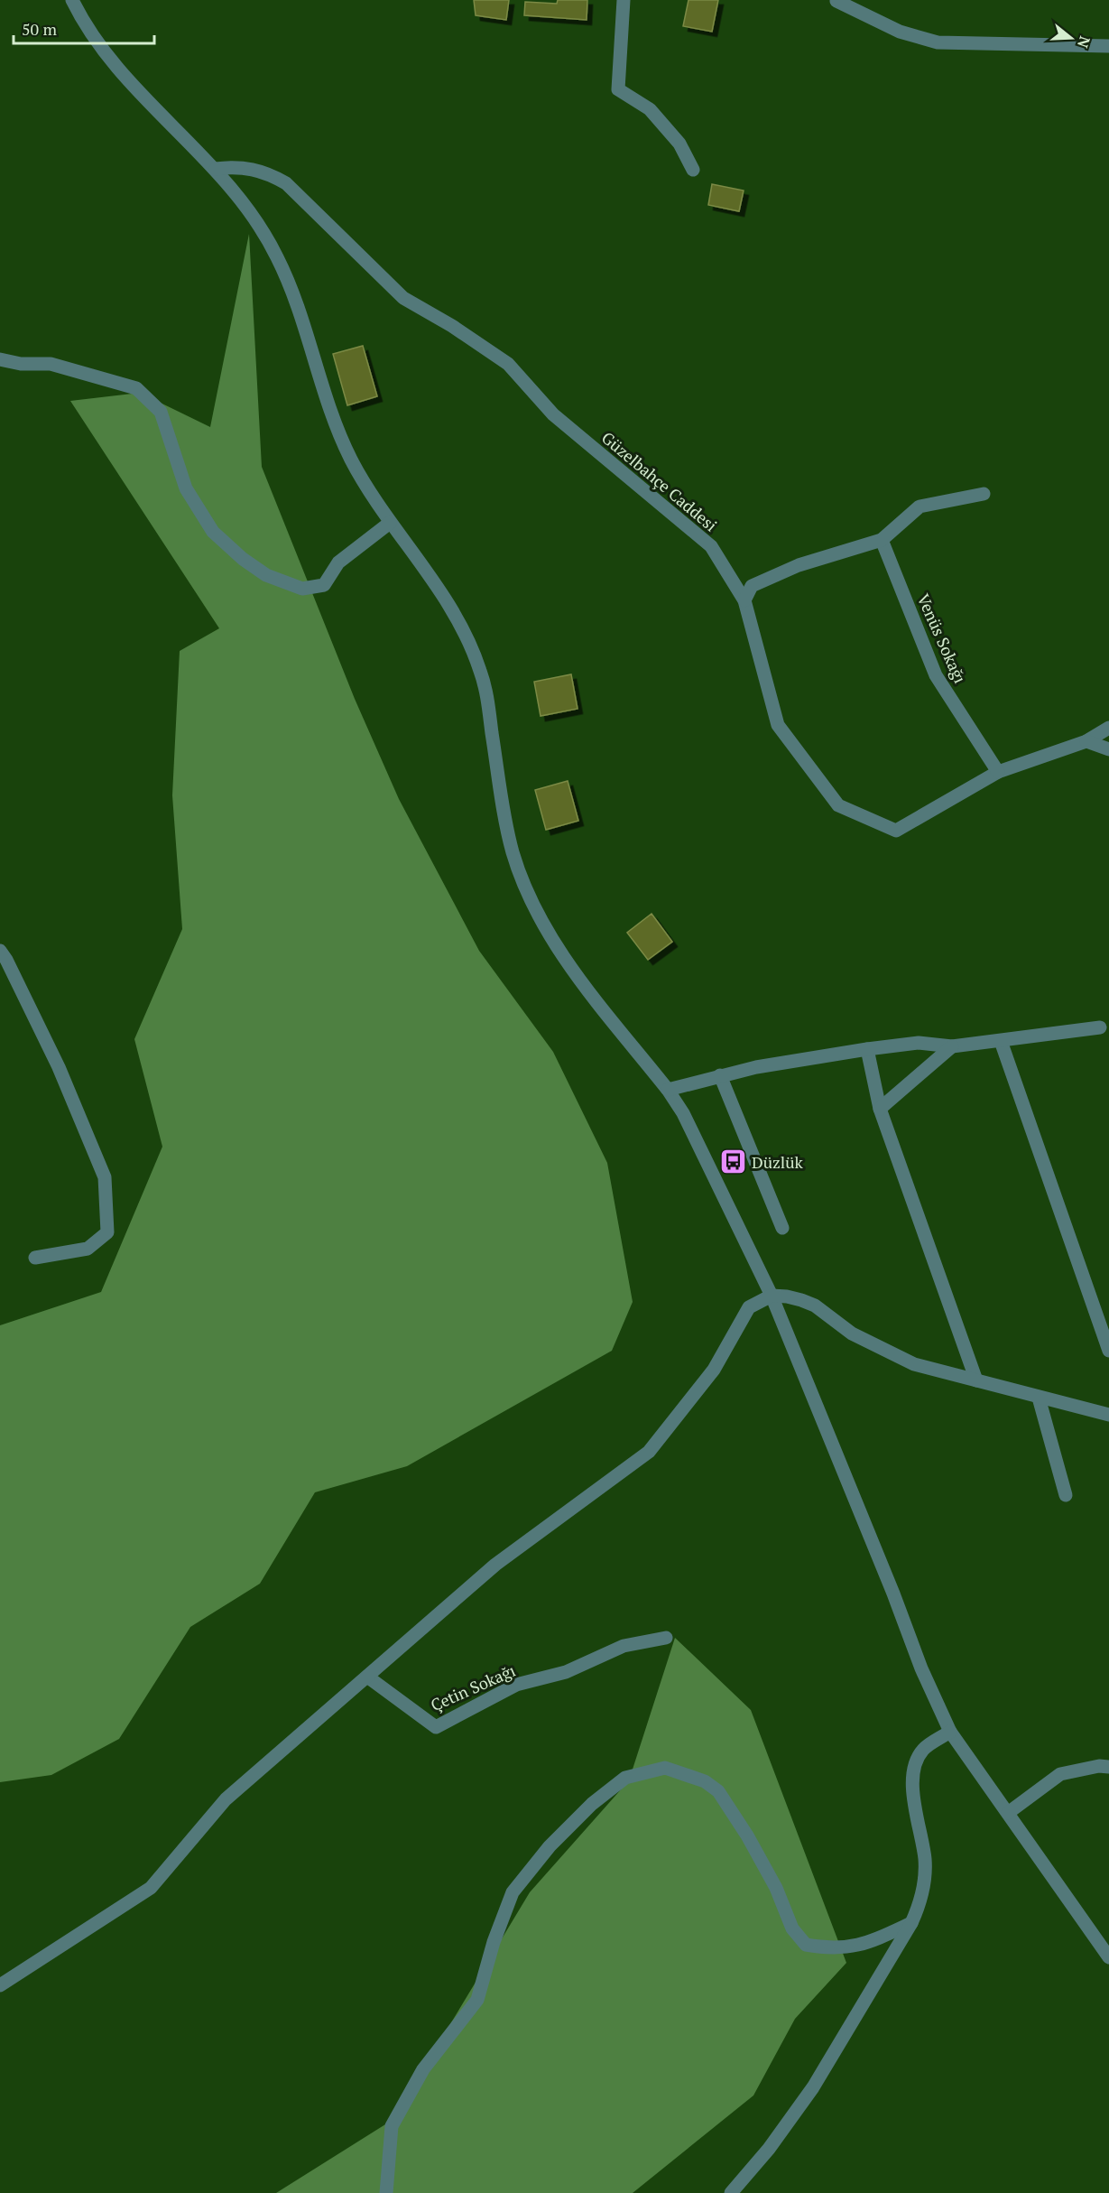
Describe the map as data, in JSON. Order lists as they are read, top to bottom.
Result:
{
  "streets": {
    "street": ["Güzelbahçe Caddesi", "Venüs Sokağı", "Çetin Sokağı"]
  },
  "crossings": [
    ["Güzelbahçe Caddesi", "Venüs Sokağı"]
  ],
  "places": {
    "bus stop": ["Düzlük"]
  },
  "scale_bar": "50 m",
  "north": "right"
}
